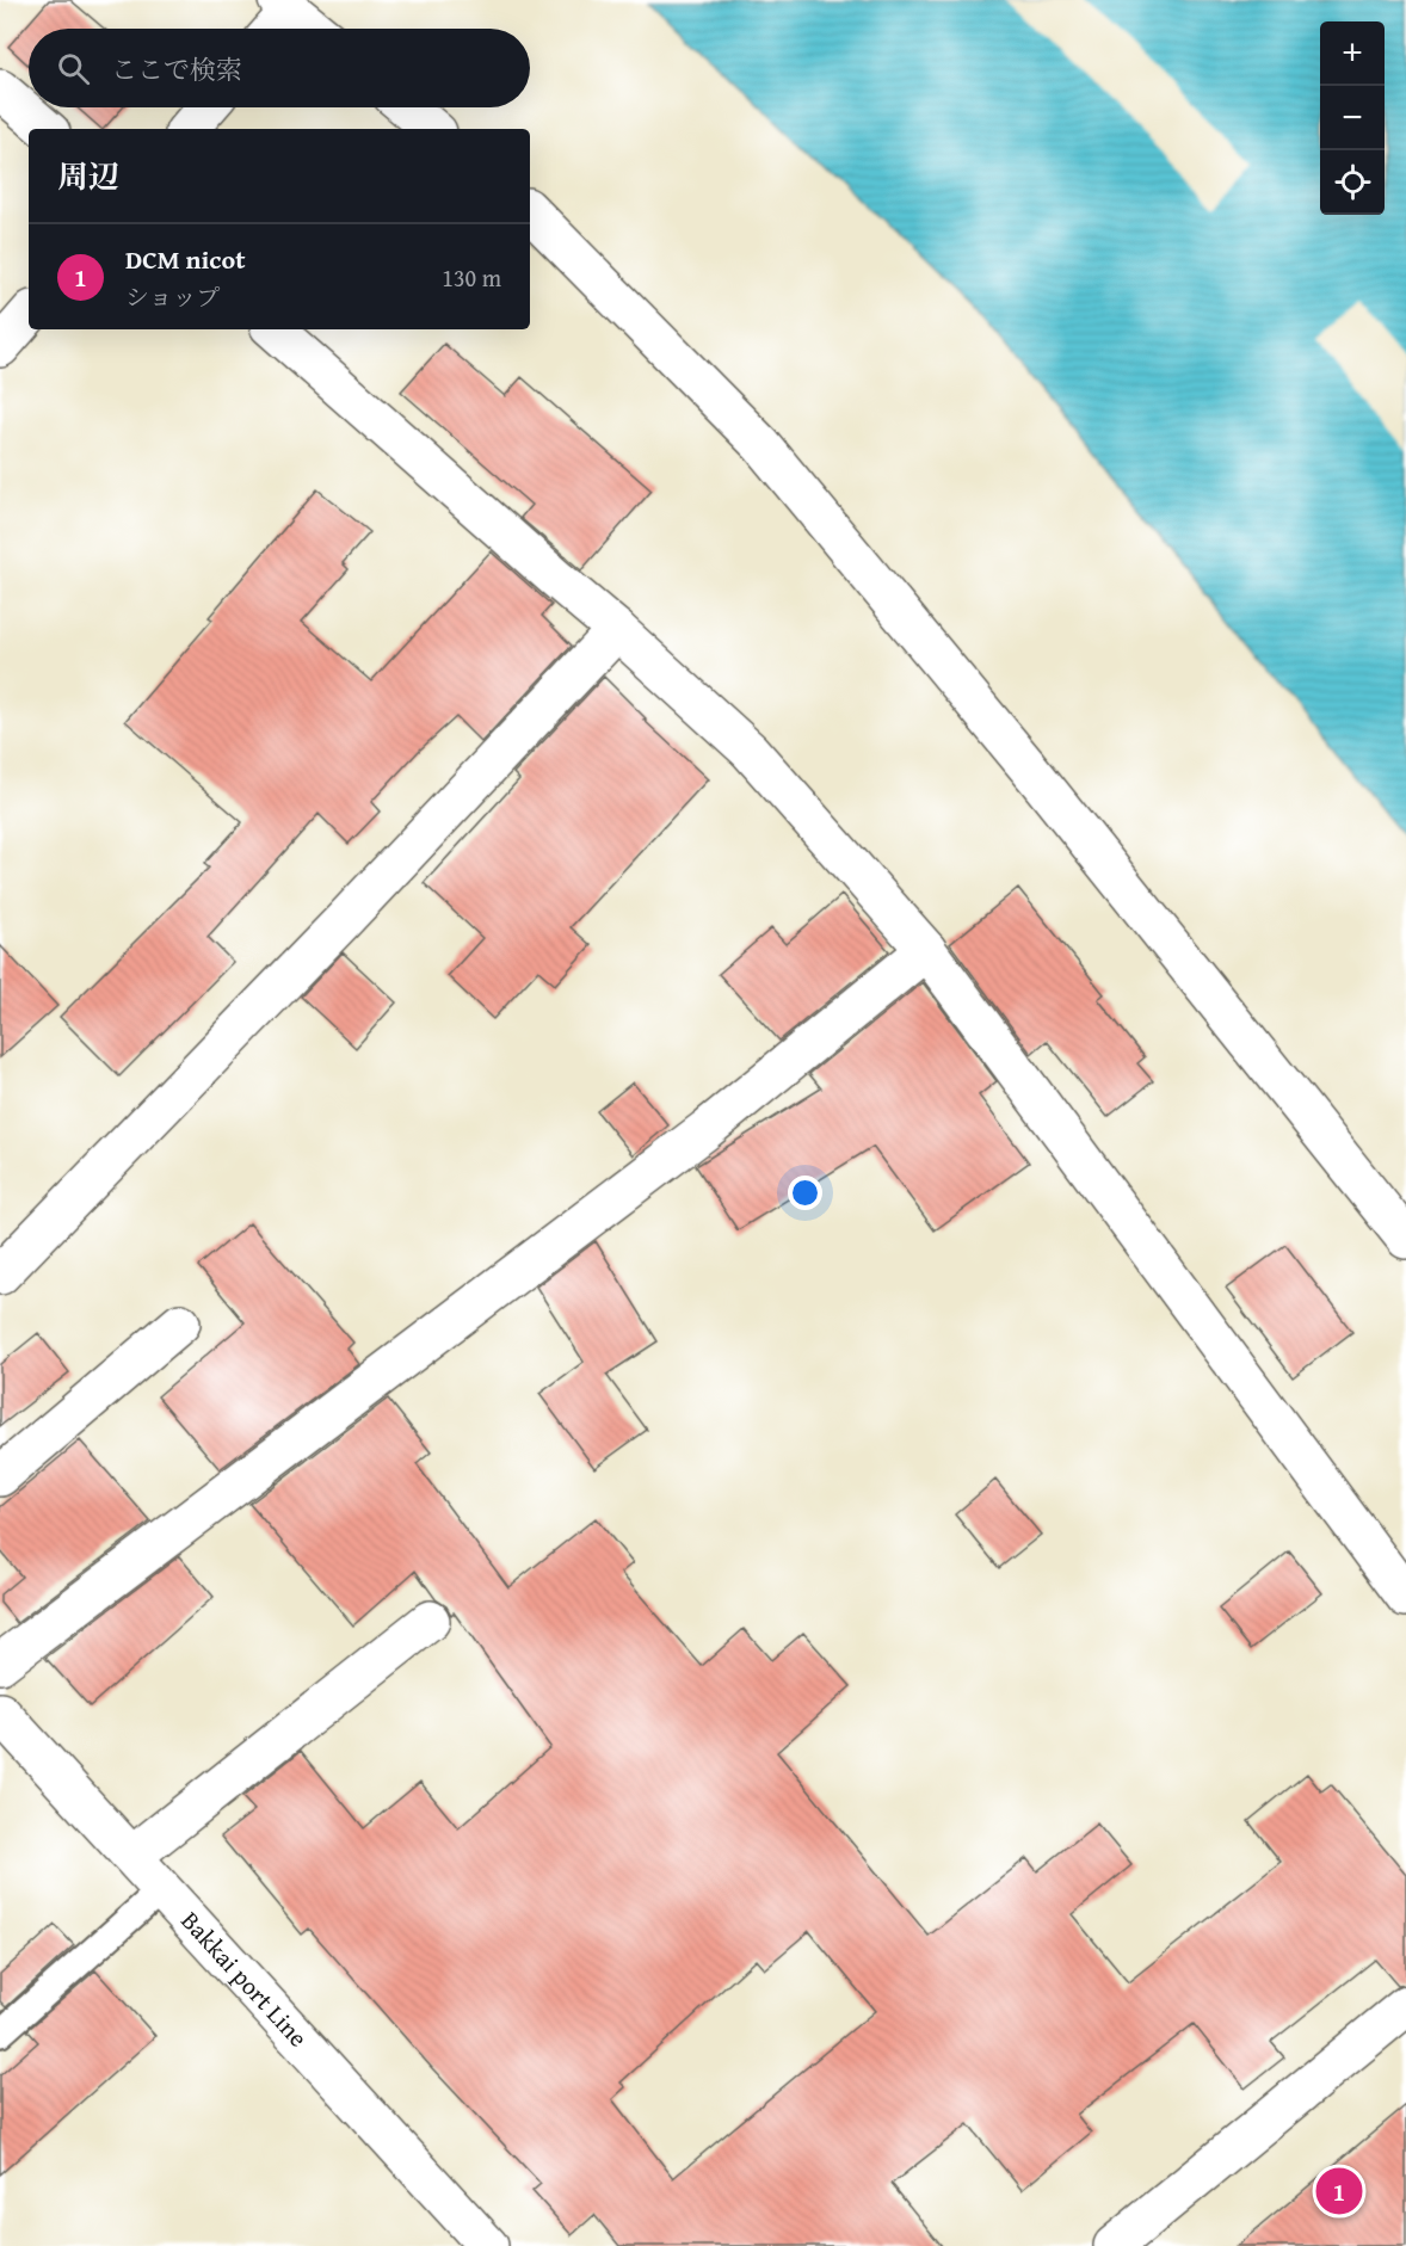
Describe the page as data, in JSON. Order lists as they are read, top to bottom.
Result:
{
  "streets": {
    "street": ["Bakkai port Line"]
  },
  "page": {
    "map_buttons": ["+", "−"],
    "search": "ここで検索",
    "heading": "周辺",
    "list": [
      {
        "mark": "1",
        "name": "DCM nicot",
        "note": "ショップ",
        "value": "130 m"
      }
    ],
    "pins": "1"
  }
}
